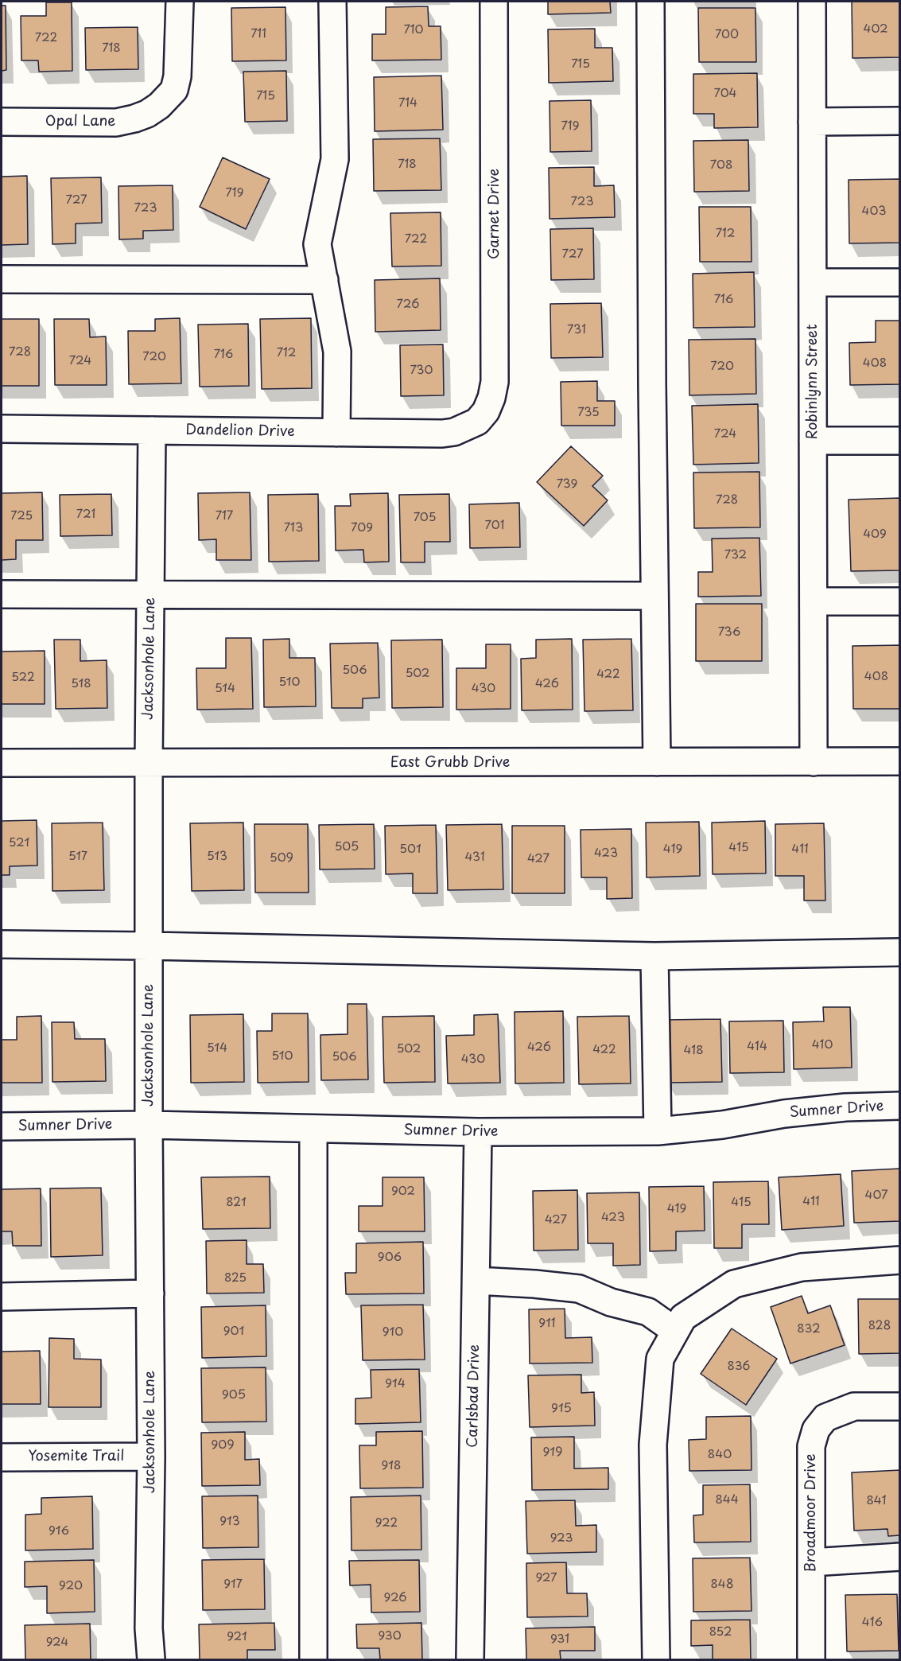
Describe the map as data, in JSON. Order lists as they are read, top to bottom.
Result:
{
  "streets": {
    "street": [
      "Opal Lane",
      "Garnet Drive",
      "Robinlynn Street",
      "Dandelion Drive",
      "Jacksonhole Lane",
      "East Grubb Drive",
      "Sumner Drive",
      "Carlsbad Drive",
      "Yosemite Trail",
      "Broadmoor Drive"
    ]
  },
  "crossings": [
    ["Garnet Drive", "Dandelion Drive"],
    ["Robinlynn Street", "East Grubb Drive"],
    ["Dandelion Drive", "Jacksonhole Lane"],
    ["Jacksonhole Lane", "East Grubb Drive"],
    ["Jacksonhole Lane", "Sumner Drive"],
    ["Jacksonhole Lane", "Yosemite Trail"],
    ["Sumner Drive", "Carlsbad Drive"]
  ],
  "house_numbers": [
    "402",
    "710",
    "711",
    "700",
    "722",
    "718",
    "715",
    "704",
    "715",
    "714",
    "719",
    "718",
    "708",
    "719",
    "727",
    "723",
    "723",
    "403",
    "712",
    "722",
    "727",
    "716",
    "726",
    "731",
    "728",
    "712",
    "716",
    "720",
    "724",
    "408",
    "720",
    "730",
    "735",
    "724",
    "739",
    "728",
    "721",
    "725",
    "717",
    "705",
    "701",
    "713",
    "709",
    "409",
    "732",
    "736",
    "506",
    "502",
    "422",
    "408",
    "522",
    "510",
    "518",
    "426",
    "514",
    "430",
    "521",
    "505",
    "415",
    "501",
    "419",
    "411",
    "423",
    "517",
    "513",
    "431",
    "509",
    "427",
    "410",
    "414",
    "426",
    "514",
    "502",
    "422",
    "418",
    "510",
    "506",
    "430",
    "902",
    "407",
    "411",
    "821",
    "415",
    "419",
    "423",
    "427",
    "906",
    "825",
    "911",
    "828",
    "832",
    "901",
    "910",
    "836",
    "914",
    "905",
    "915",
    "909",
    "919",
    "840",
    "918",
    "844",
    "841",
    "913",
    "922",
    "916",
    "923",
    "927",
    "917",
    "848",
    "920",
    "926",
    "416",
    "852",
    "930",
    "921",
    "931",
    "924"
  ]
}
